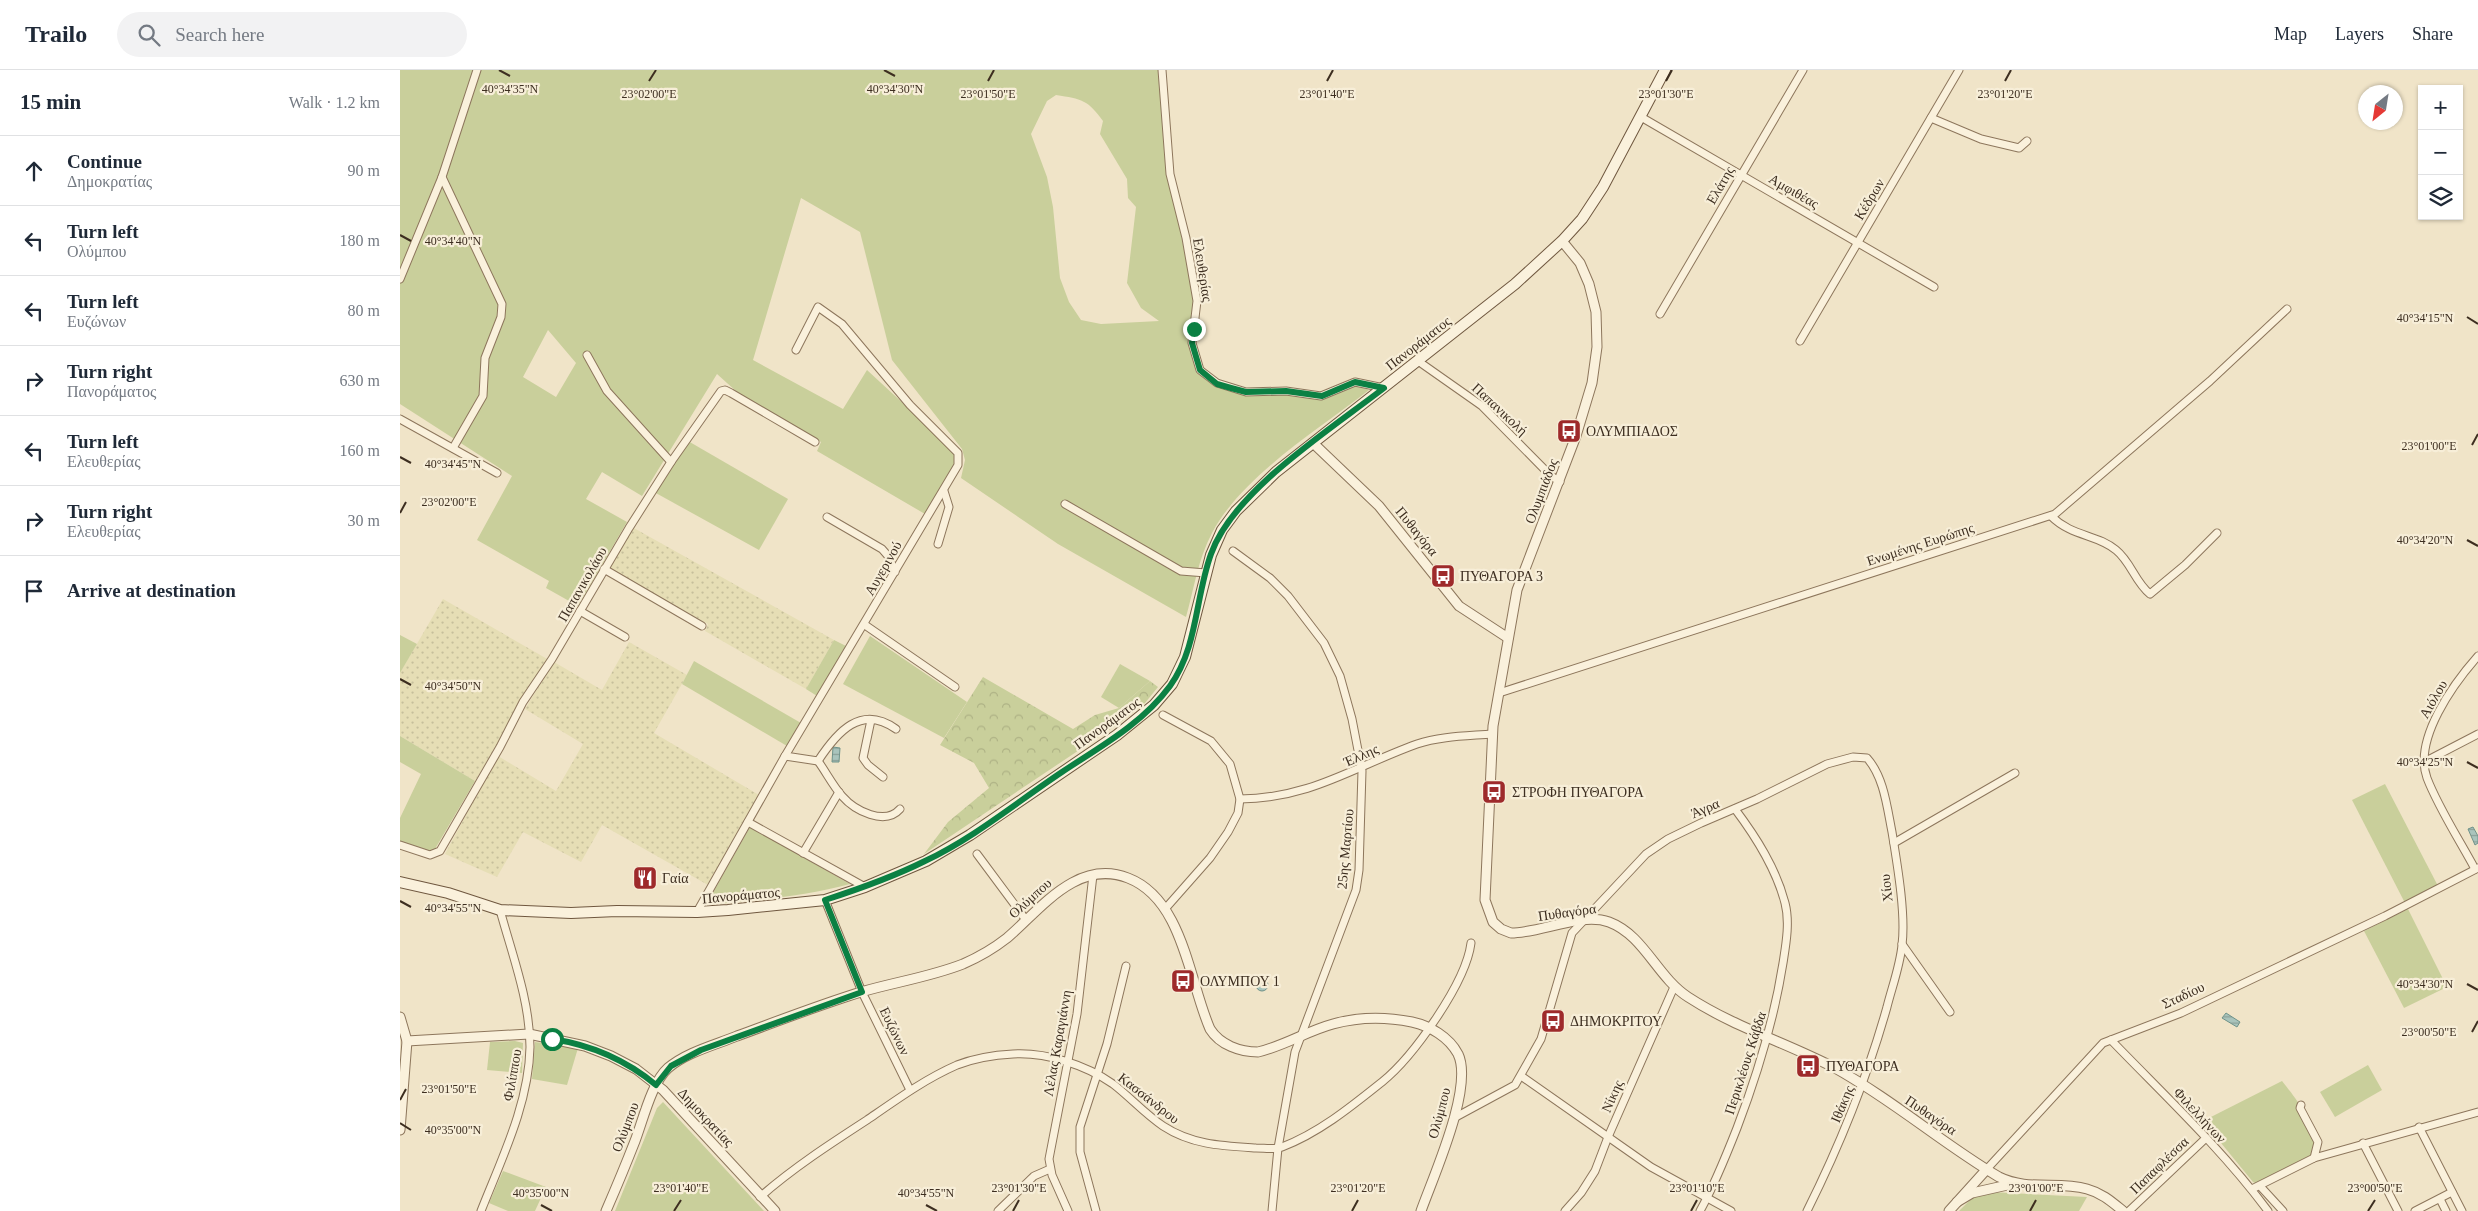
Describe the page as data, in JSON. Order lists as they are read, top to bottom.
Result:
{
  "streets": {
    "main road": ["Πανοράματος"],
    "street": [
      "Ελάτης",
      "Αμφιθέας",
      "Κέδρων",
      "Ελευθερίας",
      "Παπανικολή",
      "Ολυμπιάδος",
      "Πυθαγόρα",
      "Ενωμένης Ευρώπης",
      "Αυγερινού",
      "Παπανικολάου",
      "Αιόλου",
      "Έλλης",
      "Άγρα",
      "25ης Μαρτίου",
      "Χίου",
      "Ολύμπου",
      "Σταδίου",
      "Ευζώνων",
      "Λέλας Καραγιάννη",
      "Περικλέους Κάβδα",
      "Φιλίππου",
      "Νίκης",
      "Κασσάνδρου",
      "Ιθάκης",
      "Φιλελλήνων",
      "Δημοκρατίας",
      "Παπαφλέσσα"
    ]
  },
  "crossings": [
    ["Ελάτης", "Αμφιθέας"],
    ["Αμφιθέας", "Κέδρων"],
    ["Αμφιθέας", "Πανοράματος"],
    ["Ελευθερίας", "Πανοράματος"],
    ["Πανοράματος", "Παπανικολή"],
    ["Πανοράματος", "Ολυμπιάδος"],
    ["Πανοράματος", "Πυθαγόρα"],
    ["Πανοράματος", "Αυγερινού"],
    ["Πανοράματος", "Ευζώνων"],
    ["Πανοράματος", "Φιλίππου"],
    ["Παπανικολή", "Ολυμπιάδος"],
    ["Ολυμπιάδος", "Πυθαγόρα"],
    ["Πυθαγόρα", "Ενωμένης Ευρώπης"],
    ["Πυθαγόρα", "Έλλης"],
    ["Πυθαγόρα", "Άγρα"],
    ["Πυθαγόρα", "Σταδίου"],
    ["Πυθαγόρα", "Περικλέους Κάβδα"],
    ["Πυθαγόρα", "Νίκης"],
    ["Πυθαγόρα", "Ιθάκης"],
    ["Πυθαγόρα", "Παπαφλέσσα"],
    ["Αιόλου", "Σταδίου"],
    ["Έλλης", "25ης Μαρτίου"],
    ["Άγρα", "Χίου"],
    ["Άγρα", "Περικλέους Κάβδα"],
    ["25ης Μαρτίου", "Ολύμπου"],
    ["25ης Μαρτίου", "Κασσάνδρου"],
    ["Χίου", "Ιθάκης"],
    ["Ολύμπου", "Ευζώνων"],
    ["Ολύμπου", "Λέλας Καραγιάννη"],
    ["Ολύμπου", "Κασσάνδρου"],
    ["Ολύμπου", "Δημοκρατίας"],
    ["Σταδίου", "Φιλελλήνων"],
    ["Ευζώνων", "Κασσάνδρου"],
    ["Λέλας Καραγιάννη", "Κασσάνδρου"],
    ["Φιλίππου", "Δημοκρατίας"],
    ["Κασσάνδρου", "Δημοκρατίας"],
    ["Φιλελλήνων", "Παπαφλέσσα"]
  ],
  "places": {
    "bus stop": [
      "ΟΛΥΜΠΙΑΔΟΣ",
      "ΠΥΘΑΓΟΡΑ 3",
      "ΣΤΡΟΦΗ ΠΥΘΑΓΟΡΑ",
      "ΟΛΥΜΠΟΥ 1",
      "ΔΗΜΟΚΡΙΤΟΥ",
      "ΠΥΘΑΓΟΡΑ"
    ],
    "restaurant": ["Γαία"]
  },
  "north": "bottom left",
  "page": {
    "header": "Trailo",
    "search": "Search here",
    "nav": ["Map", "Layers", "Share"],
    "heading": ["15 min", "Walk · 1.2 km"],
    "map_buttons": ["+", "−"],
    "list": [
      ["Continue", "Δημοκρατίας", "90 m"],
      ["Turn left", "Ολύμπου", "180 m"],
      ["Turn left", "Ευζώνων", "80 m"],
      ["Turn right", "Πανοράματος", "630 m"],
      ["Turn left", "Ελευθερίας", "160 m"],
      ["Turn right", "Ελευθερίας", "30 m"],
      "Arrive at destination"
    ]
  },
  "coordinates": [
    "40°34'35\"N",
    "40°34'30\"N",
    "23°02'00\"E",
    "23°01'50\"E",
    "23°01'40\"E",
    "23°01'30\"E",
    "23°01'20\"E",
    "40°34'40\"N",
    "40°34'15\"N",
    "23°01'00\"E",
    "40°34'45\"N",
    "40°34'20\"N",
    "40°34'50\"N",
    "40°34'25\"N",
    "40°34'55\"N",
    "23°00'50\"E",
    "40°35'00\"N",
    "23°01'10\"E"
  ]
}
